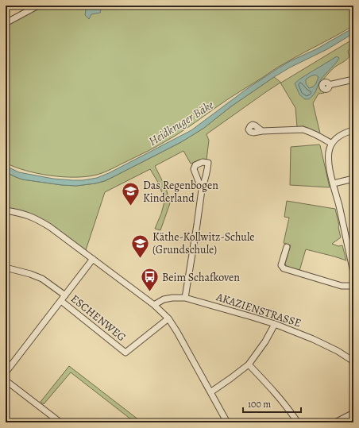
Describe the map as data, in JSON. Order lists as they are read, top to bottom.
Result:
{
  "streets": {
    "street": ["AKAZIENSTRASSE", "ESCHENWEG"]
  },
  "water": ["Heidkruger Bäke"],
  "places": {
    "school or university": ["Das Regenbogen Kinderland", "Käthe-Kollwitz-Schule (Grundschule)"],
    "bus stop": ["Beim Schafkoven"]
  },
  "scale_bar": "100 m"
}
